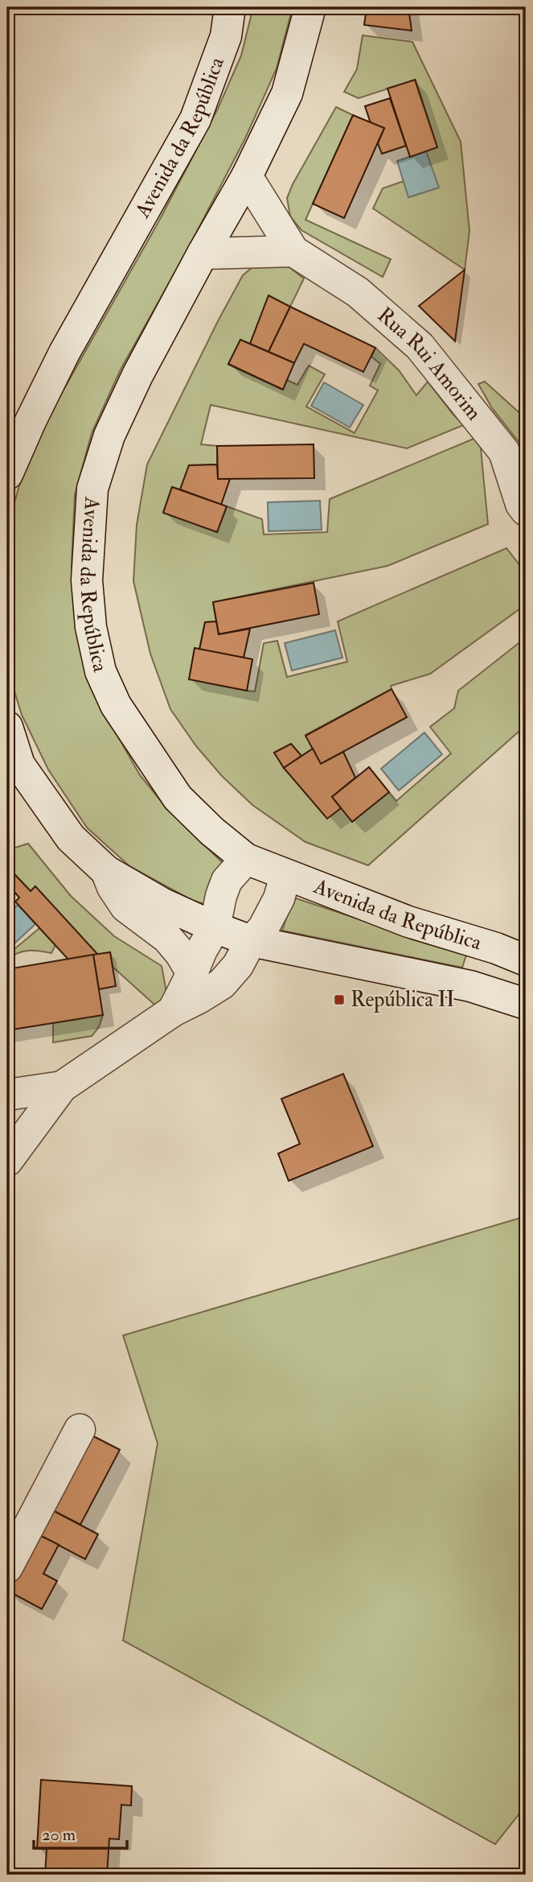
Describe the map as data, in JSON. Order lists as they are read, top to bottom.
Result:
{
  "streets": {
    "main road": ["Avenida da República", "Rua Rui Amorim"]
  },
  "crossings": [
    ["Avenida da República", "Rua Rui Amorim"]
  ],
  "places": {
    "transit": ["República II"]
  },
  "scale_bar": "20 m"
}
